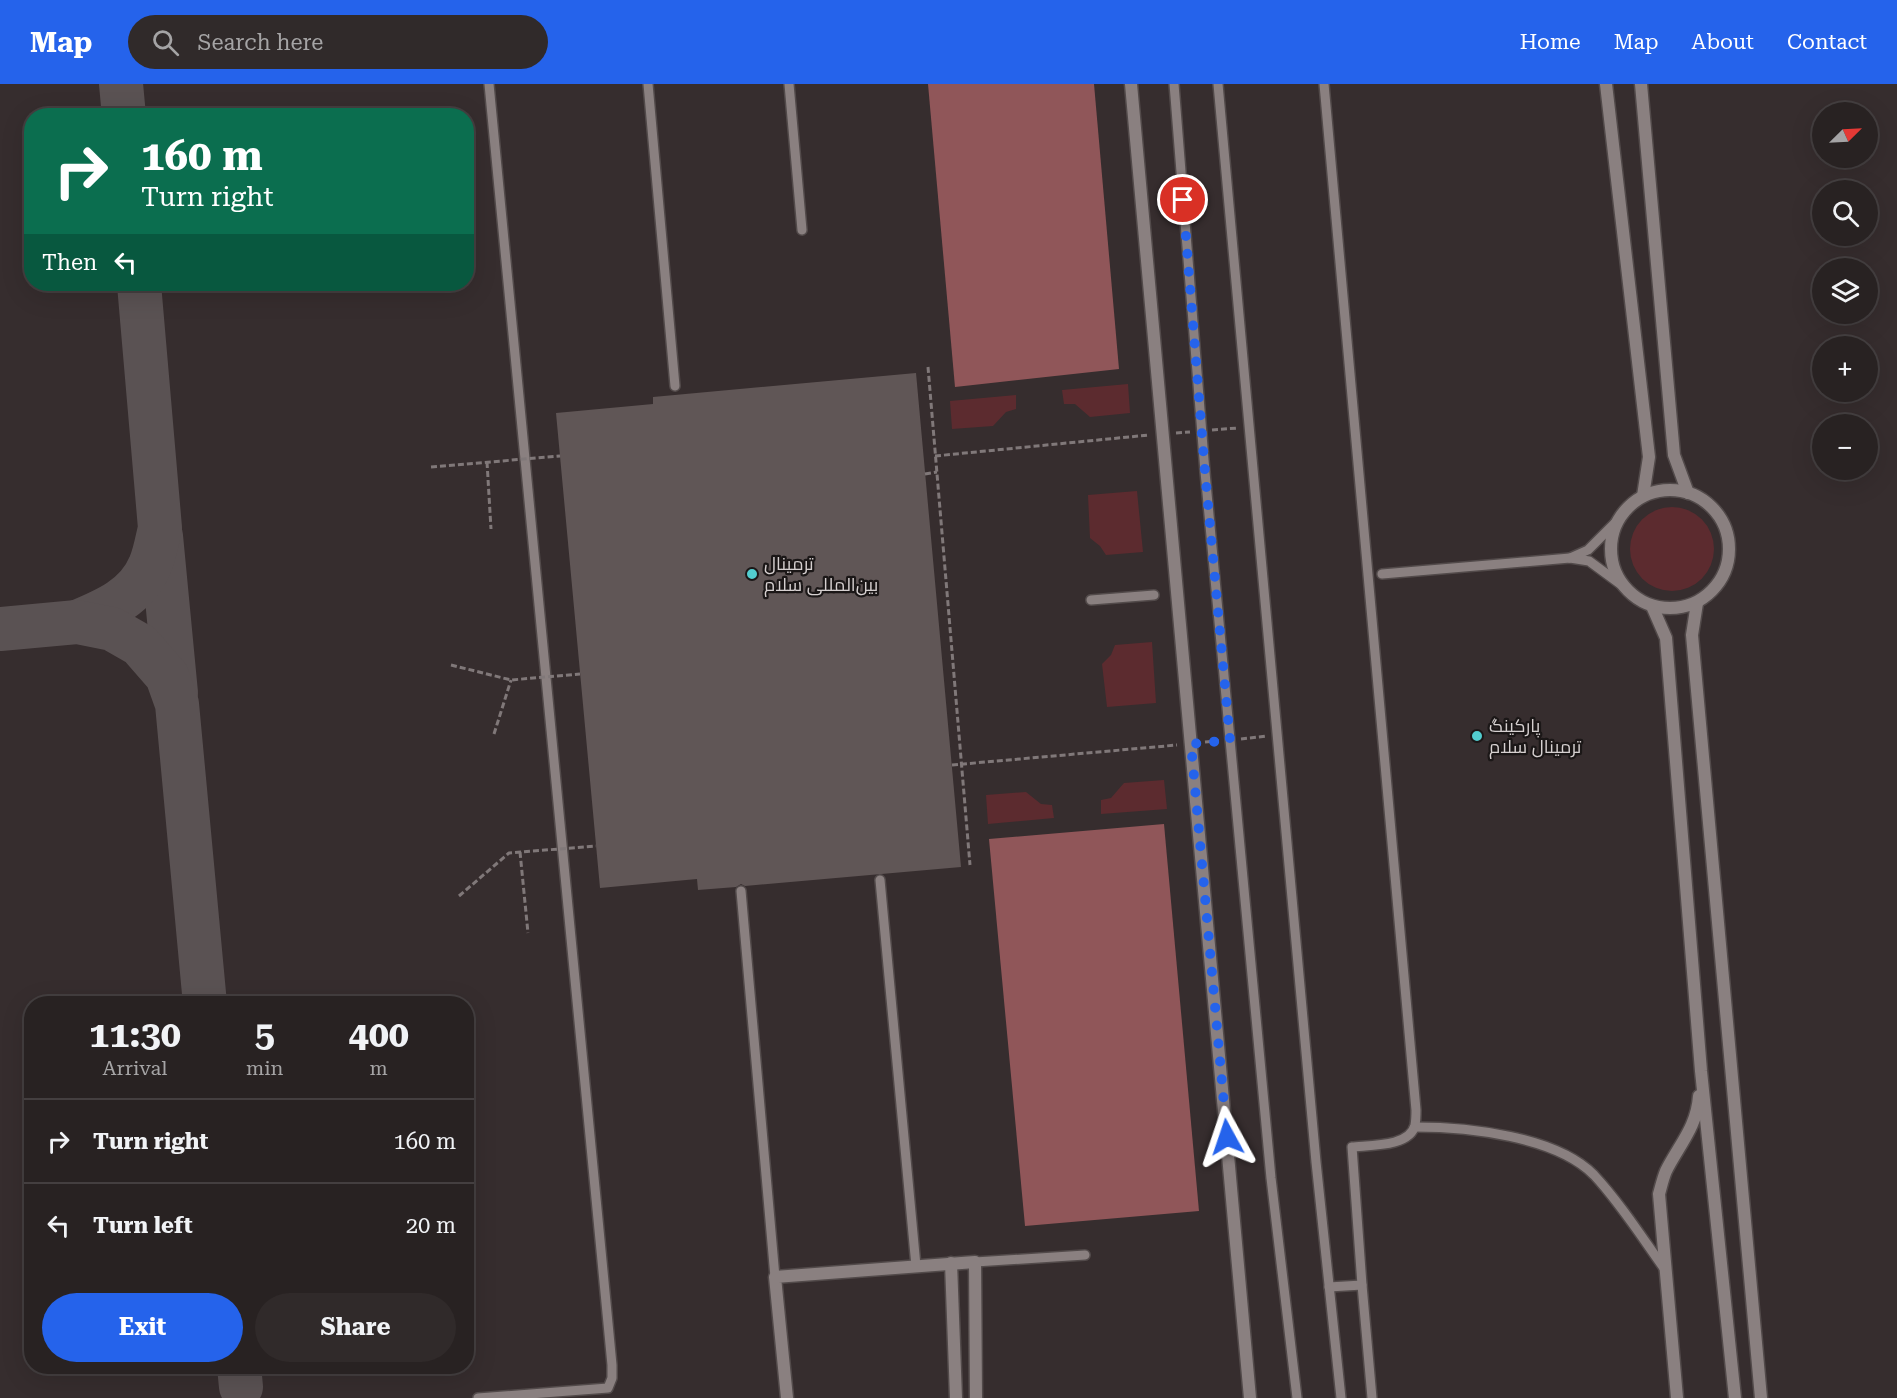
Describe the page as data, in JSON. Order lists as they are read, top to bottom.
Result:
{
  "places": ["ترمینال بین‌المللی سلام", "پارکینگ ترمینال سلام"],
  "north": "top right",
  "page": {
    "header": "Map",
    "search": "Search here",
    "nav": [
      "Home",
      "Map",
      "About",
      "Contact"
    ],
    "map_buttons": ["+", "−"],
    "turn": ["160 m", "Turn right"],
    "then": "Then",
    "eta": [
      "11:30",
      "Arrival",
      "5",
      "min",
      "400",
      "m"
    ],
    "list": [
      {
        "name": "Turn right",
        "value": "160 m"
      },
      {
        "name": "Turn left",
        "value": "20 m"
      }
    ],
    "buttons": ["Exit", "Share"]
  }
}
